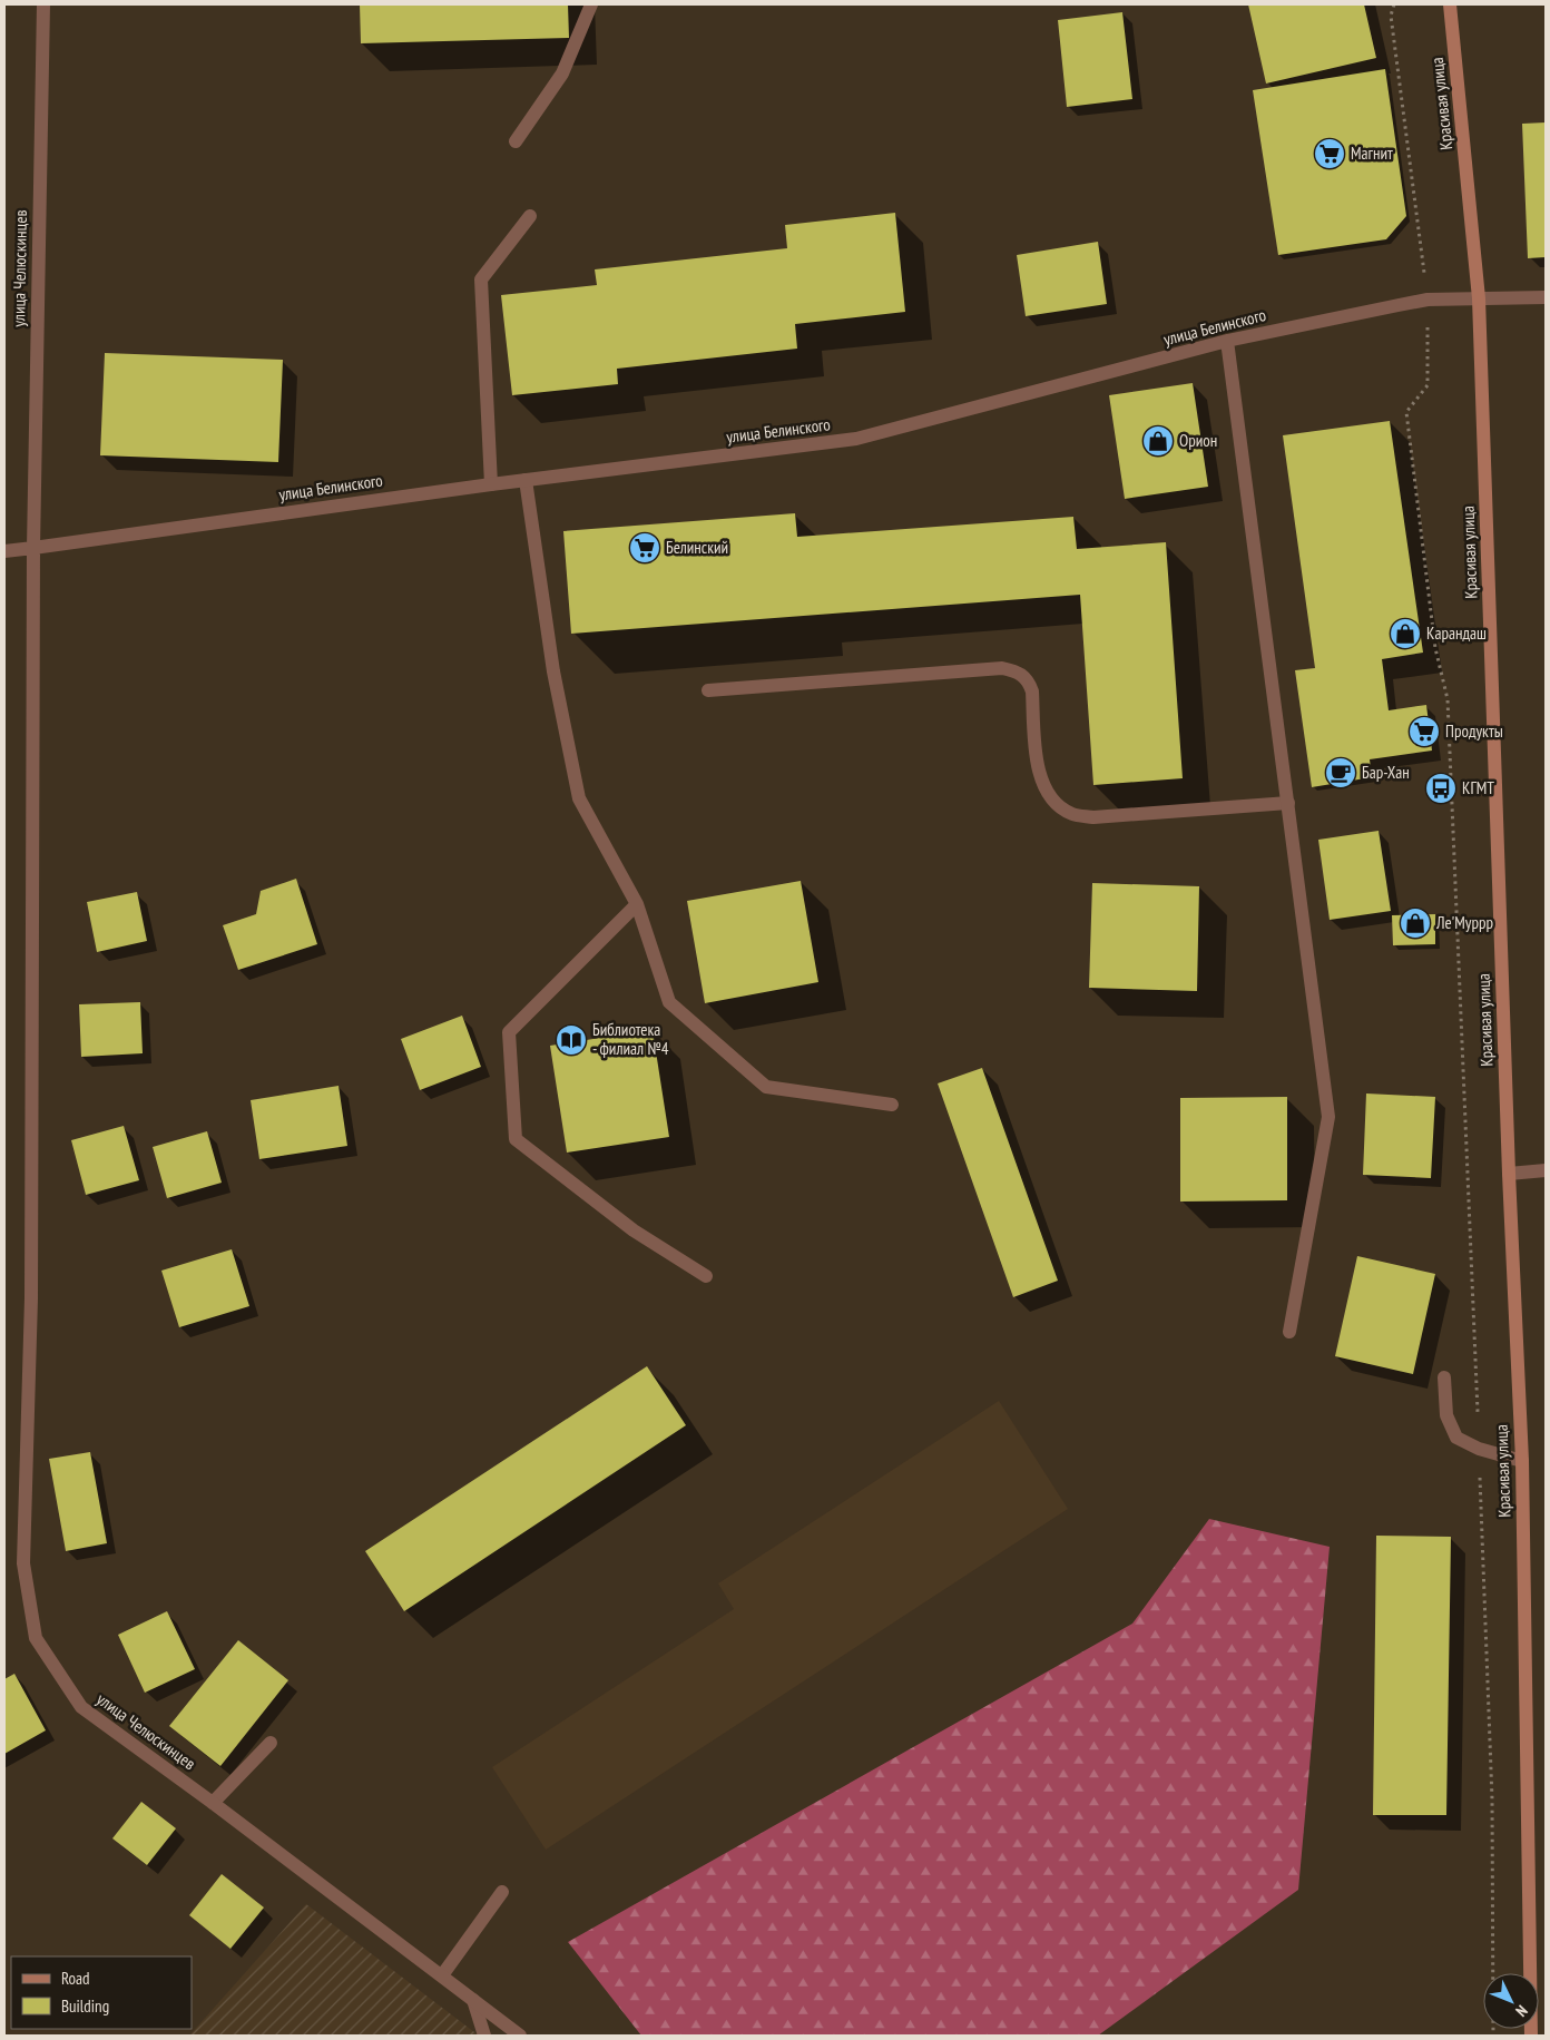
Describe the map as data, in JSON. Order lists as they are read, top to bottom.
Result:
{
  "streets": {
    "main road": ["Красивая улица"],
    "street": ["улица Челюскинцев", "улица Белинского"]
  },
  "crossings": [
    ["Красивая улица", "улица Белинского"],
    ["улица Челюскинцев", "улица Белинского"]
  ],
  "places": {
    "supermarket": ["Магнит", "Белинский", "Продукты"],
    "shop": ["Орион", "Карандаш", "Ле'Муррр"],
    "cafe": ["Бар-Хан"],
    "bus stop": ["КГМТ"],
    "library": ["Библиотека - филиал №4"]
  },
  "legend": ["Road", "Building"],
  "north": "bottom right"
}
